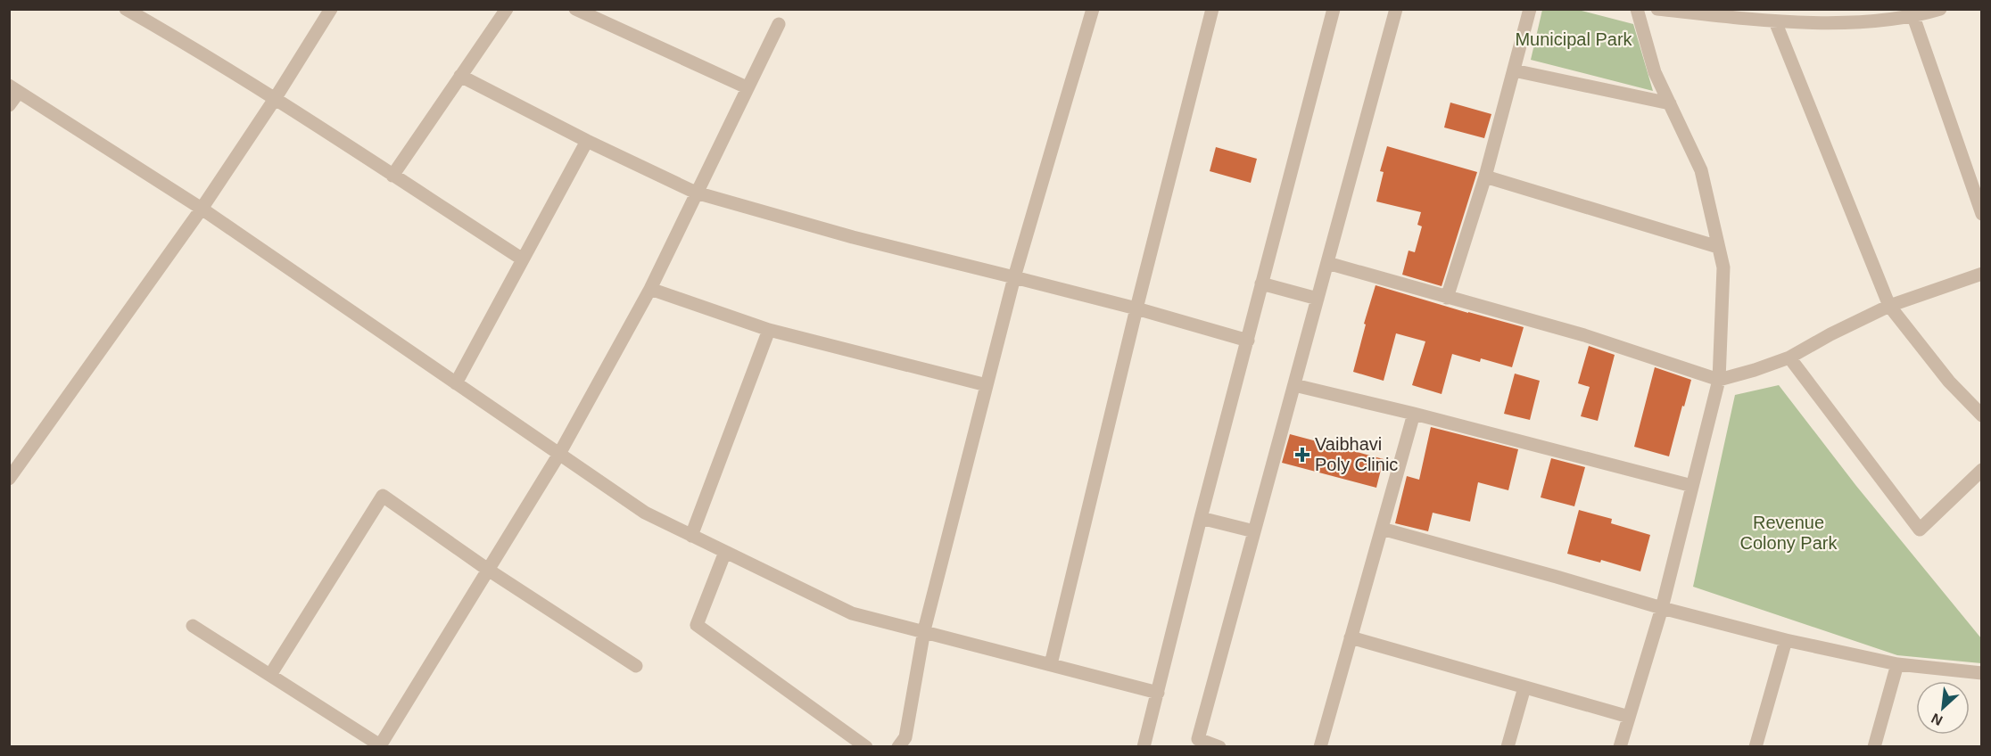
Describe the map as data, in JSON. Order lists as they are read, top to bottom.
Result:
{
  "parks": ["Municipal Park", "Revenue Colony Park"],
  "places": {
    "health": ["Vaibhavi Poly Clinic"]
  },
  "north": "bottom left"
}
